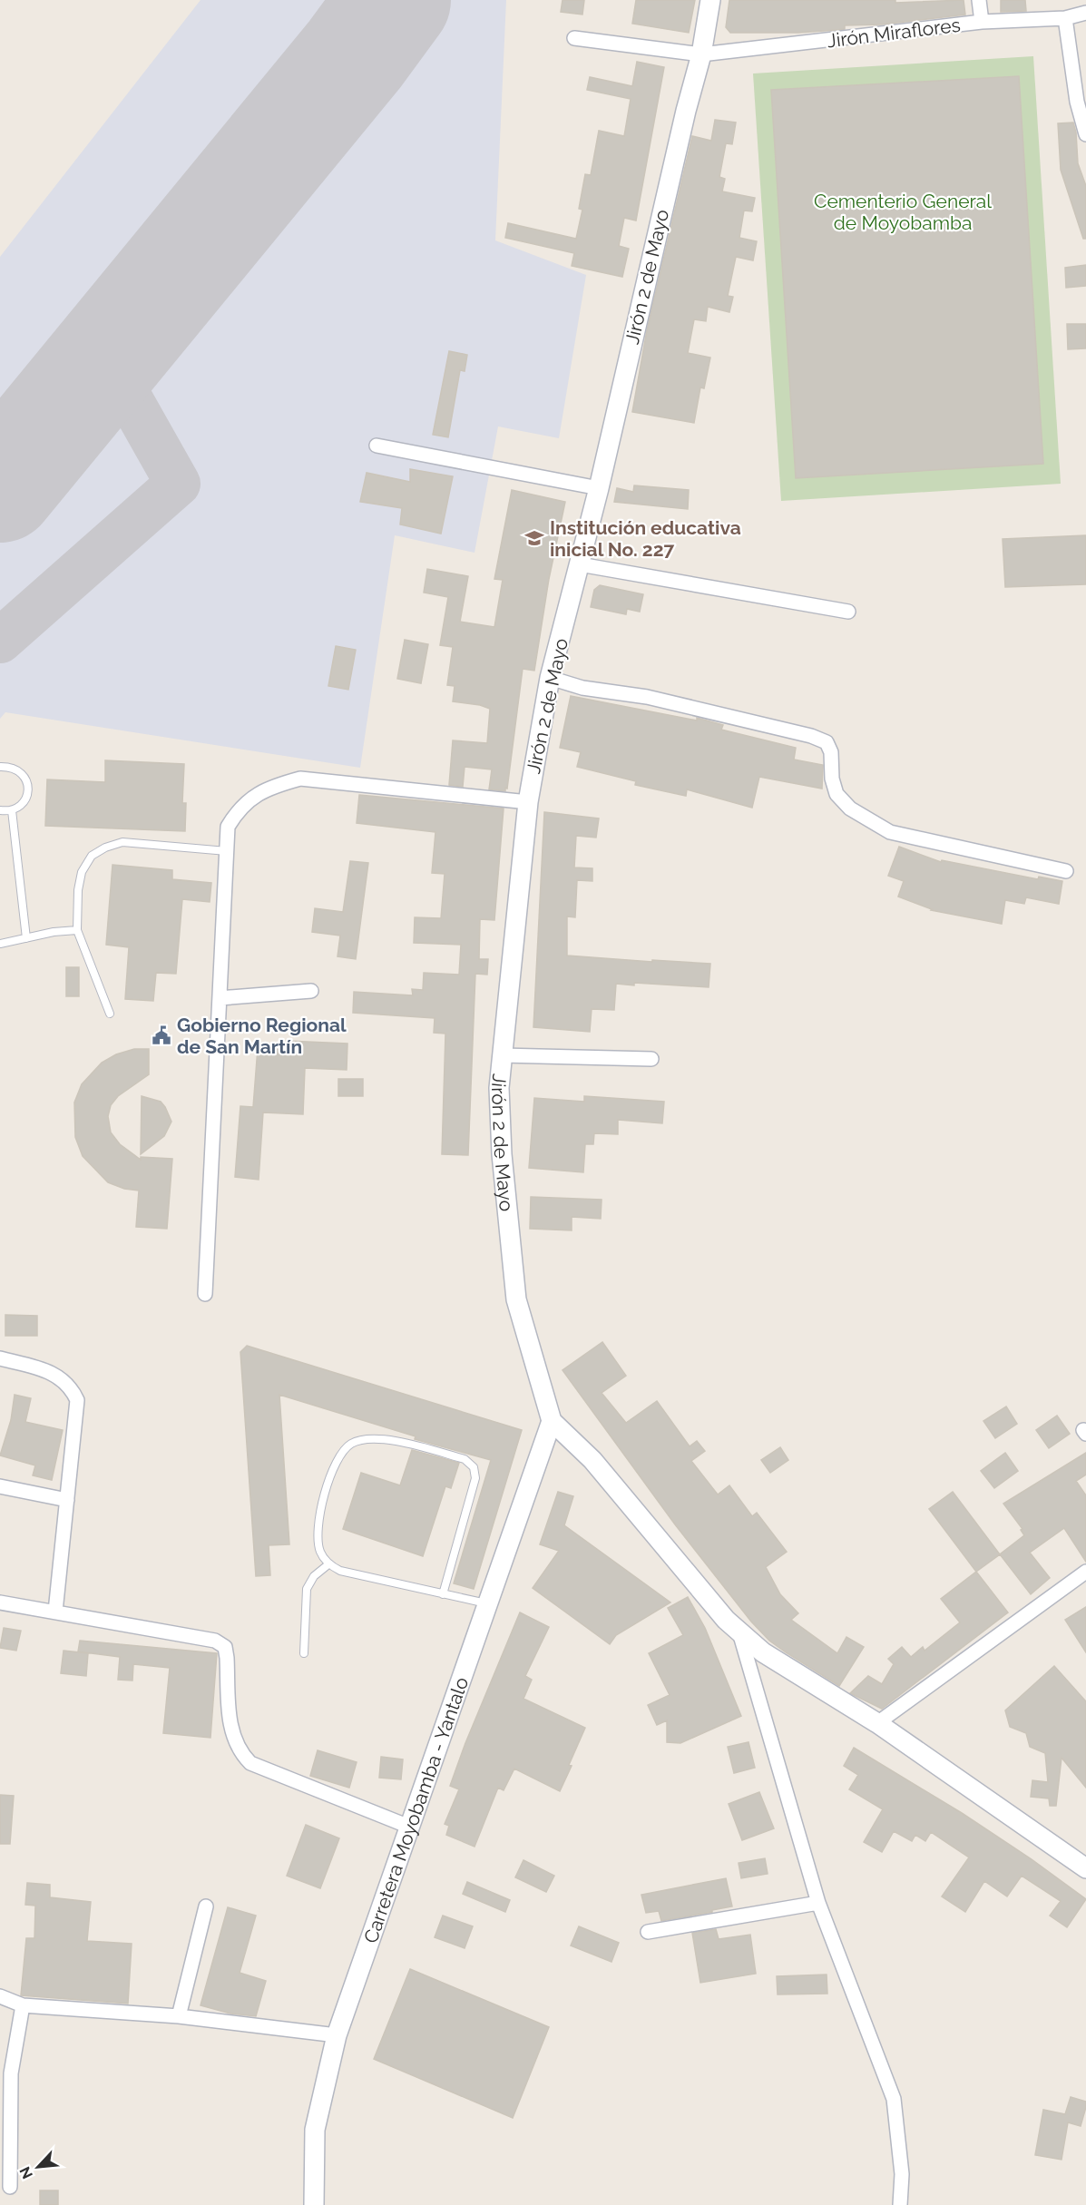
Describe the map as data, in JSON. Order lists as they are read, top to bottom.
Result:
{
  "streets": {
    "main road": ["Jirón 2 de Mayo", "Carretera Moyobamba - Yantalo"],
    "street": ["Jirón Miraflores"]
  },
  "crossings": [
    ["Jirón Miraflores", "Jirón 2 de Mayo"],
    ["Jirón 2 de Mayo", "Carretera Moyobamba - Yantalo"]
  ],
  "parks": ["Cementerio General de Moyobamba"],
  "places": {
    "school or university": ["Institución educativa inicial No. 227"],
    "public building": ["Gobierno Regional de San Martín"]
  },
  "north": "bottom left"
}
